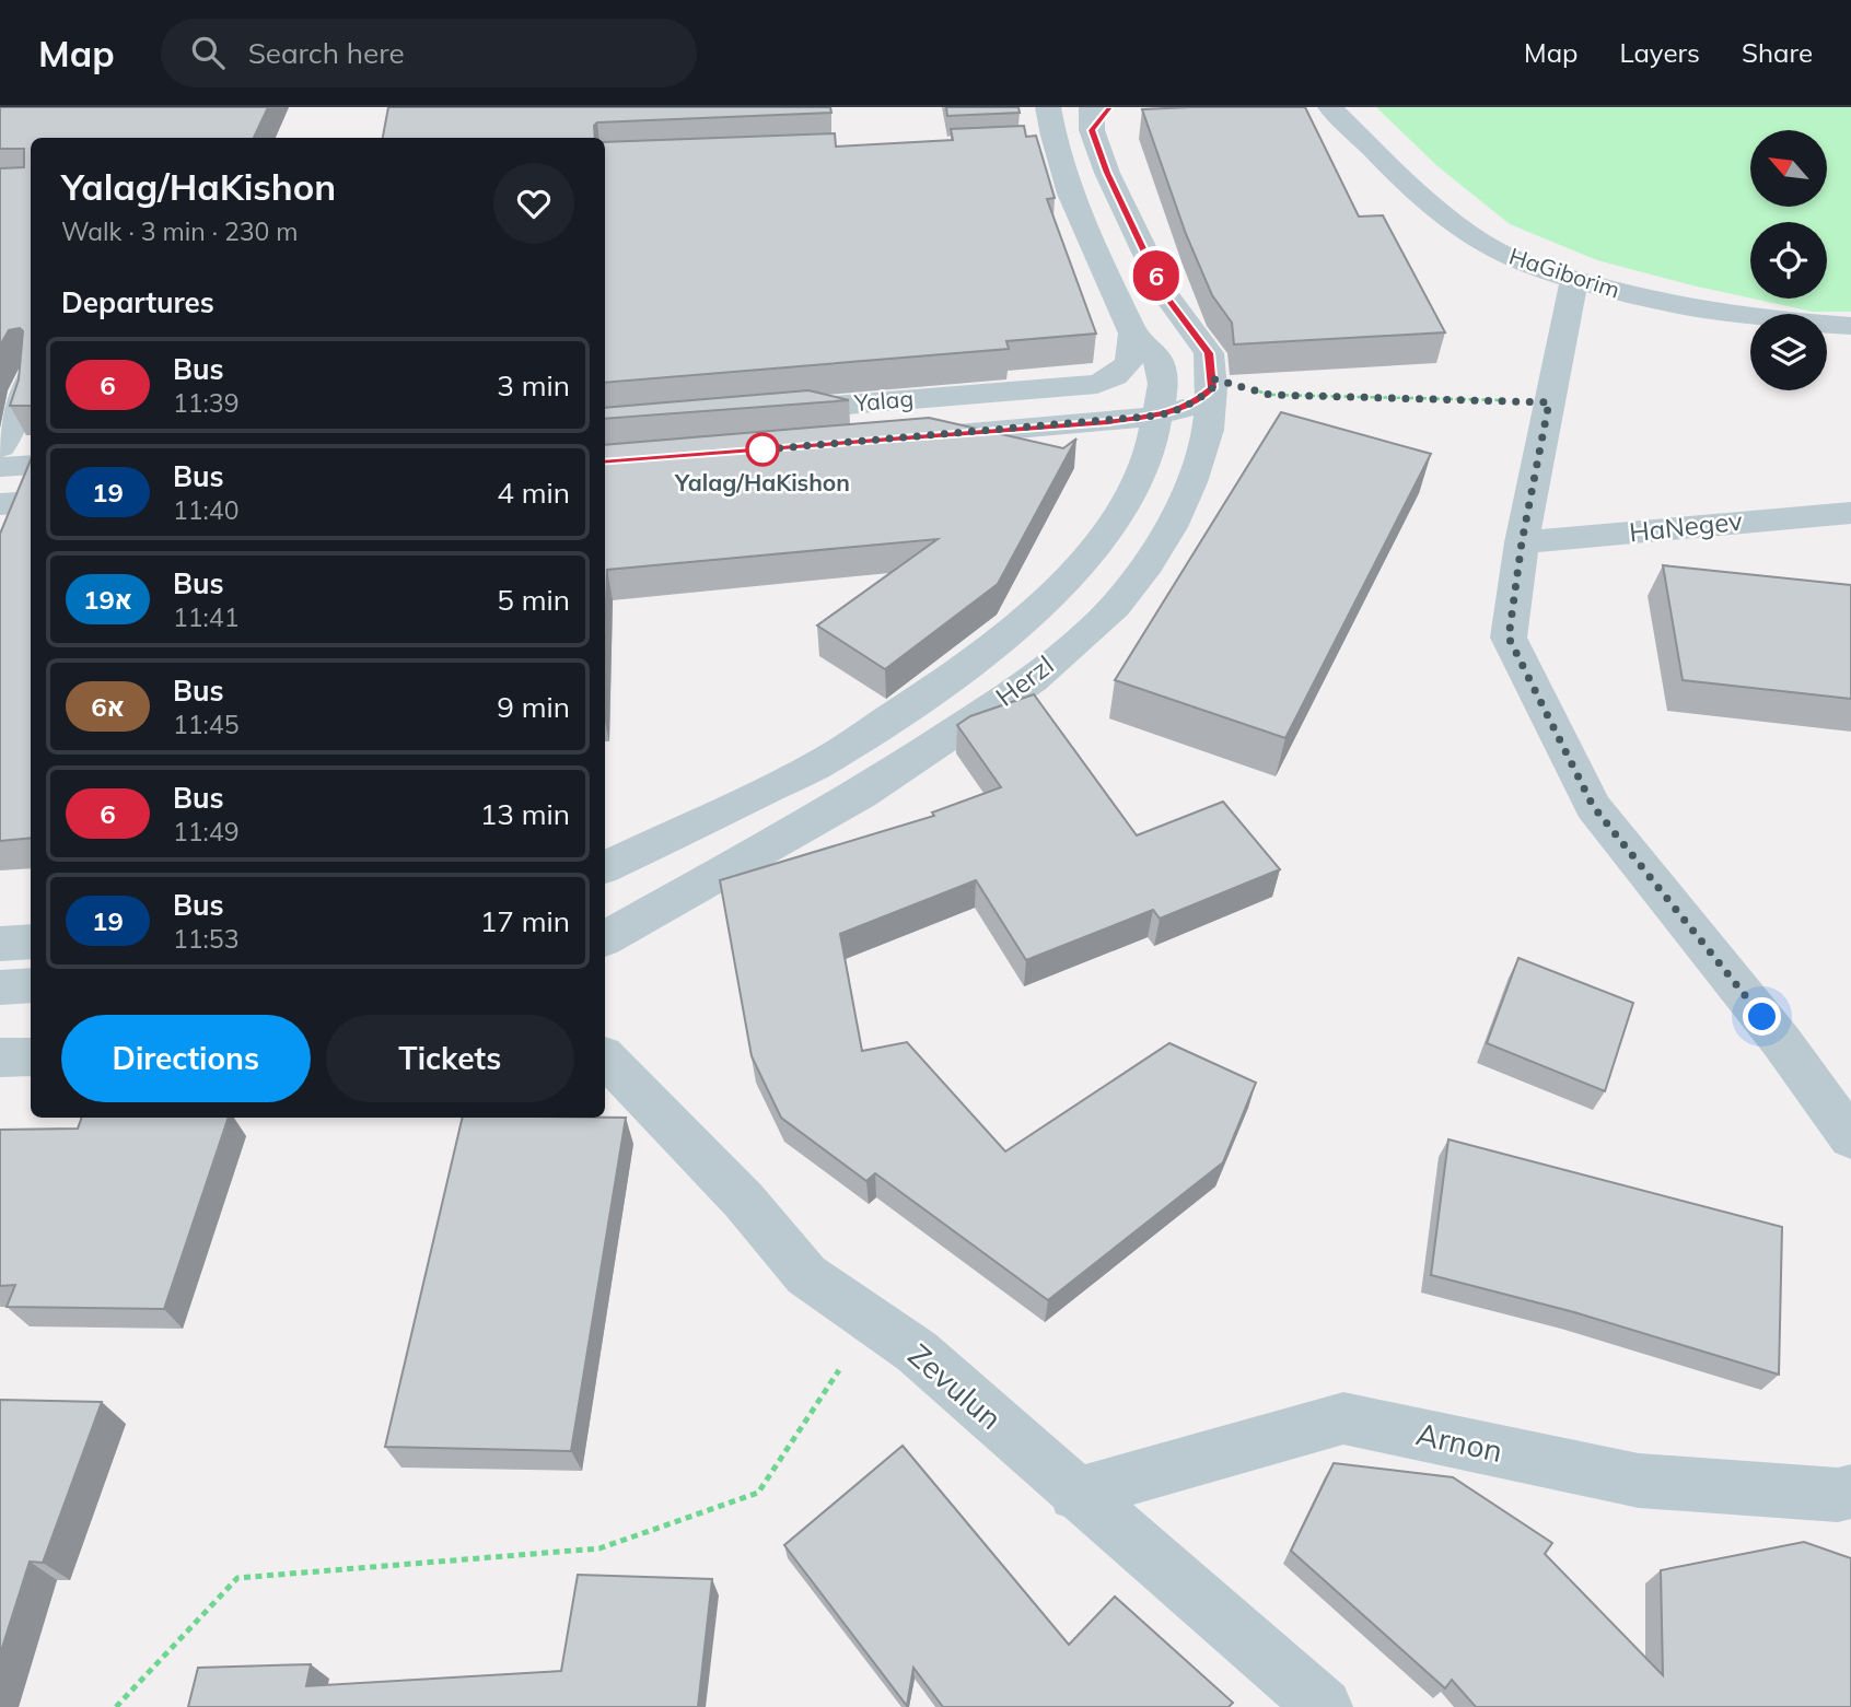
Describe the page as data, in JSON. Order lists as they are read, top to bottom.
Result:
{
  "streets": {
    "street": [
      "HaGiborim",
      "Yalag",
      "HaNegev",
      "Herzl",
      "Zevulun",
      "Arnon"
    ]
  },
  "crossings": [
    ["Yalag", "Herzl"],
    ["Zevulun", "Arnon"]
  ],
  "places": ["Yalag/HaKishon"],
  "lines": ["bus line 6"],
  "north": "top left",
  "page": {
    "header": "Map",
    "search": "Search here",
    "nav": ["Map", "Layers", "Share"],
    "on_map": "6",
    "heading": [
      ["Yalag/HaKishon", "Walk · 3 min · 230 m"],
      "Departures"
    ],
    "list": [
      {
        "mark": "6",
        "name": "Bus",
        "note": "11:39",
        "value": "3 min"
      },
      {
        "mark": "19",
        "name": "Bus",
        "note": "11:40",
        "value": "4 min"
      },
      {
        "mark": "19א",
        "name": "Bus",
        "note": "11:41",
        "value": "5 min"
      },
      {
        "mark": "6א",
        "name": "Bus",
        "note": "11:45",
        "value": "9 min"
      },
      {
        "mark": "6",
        "name": "Bus",
        "note": "11:49",
        "value": "13 min"
      },
      {
        "mark": "19",
        "name": "Bus",
        "note": "11:53",
        "value": "17 min"
      }
    ],
    "buttons": ["Directions", "Tickets"]
  }
}
